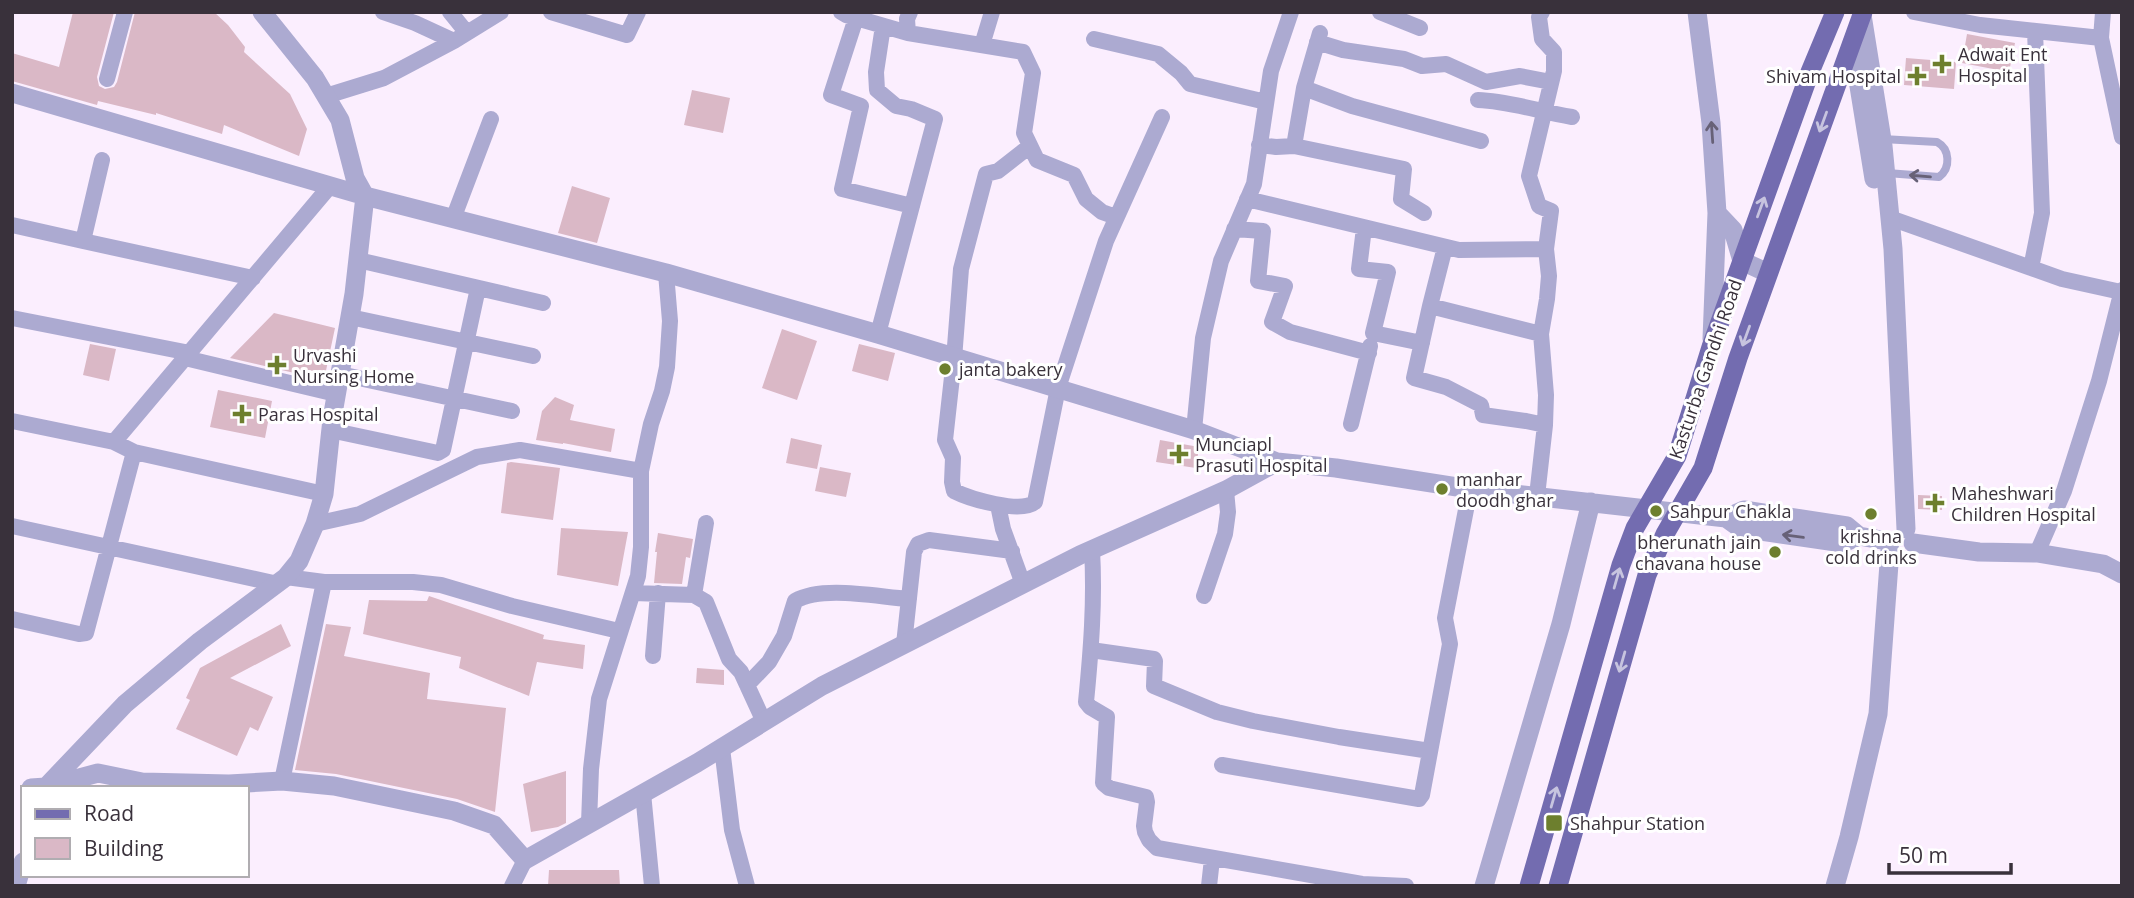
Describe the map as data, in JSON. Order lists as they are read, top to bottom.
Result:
{
  "streets": {
    "main road": ["Kasturba Gandhi Road"]
  },
  "places": {
    "health": [
      "Adwait Ent Hospital",
      "Shivam Hospital",
      "Urvashi Nursing Home",
      "Paras Hospital",
      "Munciapl Prasuti Hospital",
      "Maheshwari Children Hospital"
    ],
    "other": [
      "janta bakery",
      "manhar doodh ghar",
      "Sahpur Chakla",
      "krishna cold drinks",
      "bherunath jain chavana house"
    ],
    "transit": ["Shahpur Station"]
  },
  "legend": ["Road", "Building"],
  "scale_bar": "50 m"
}
